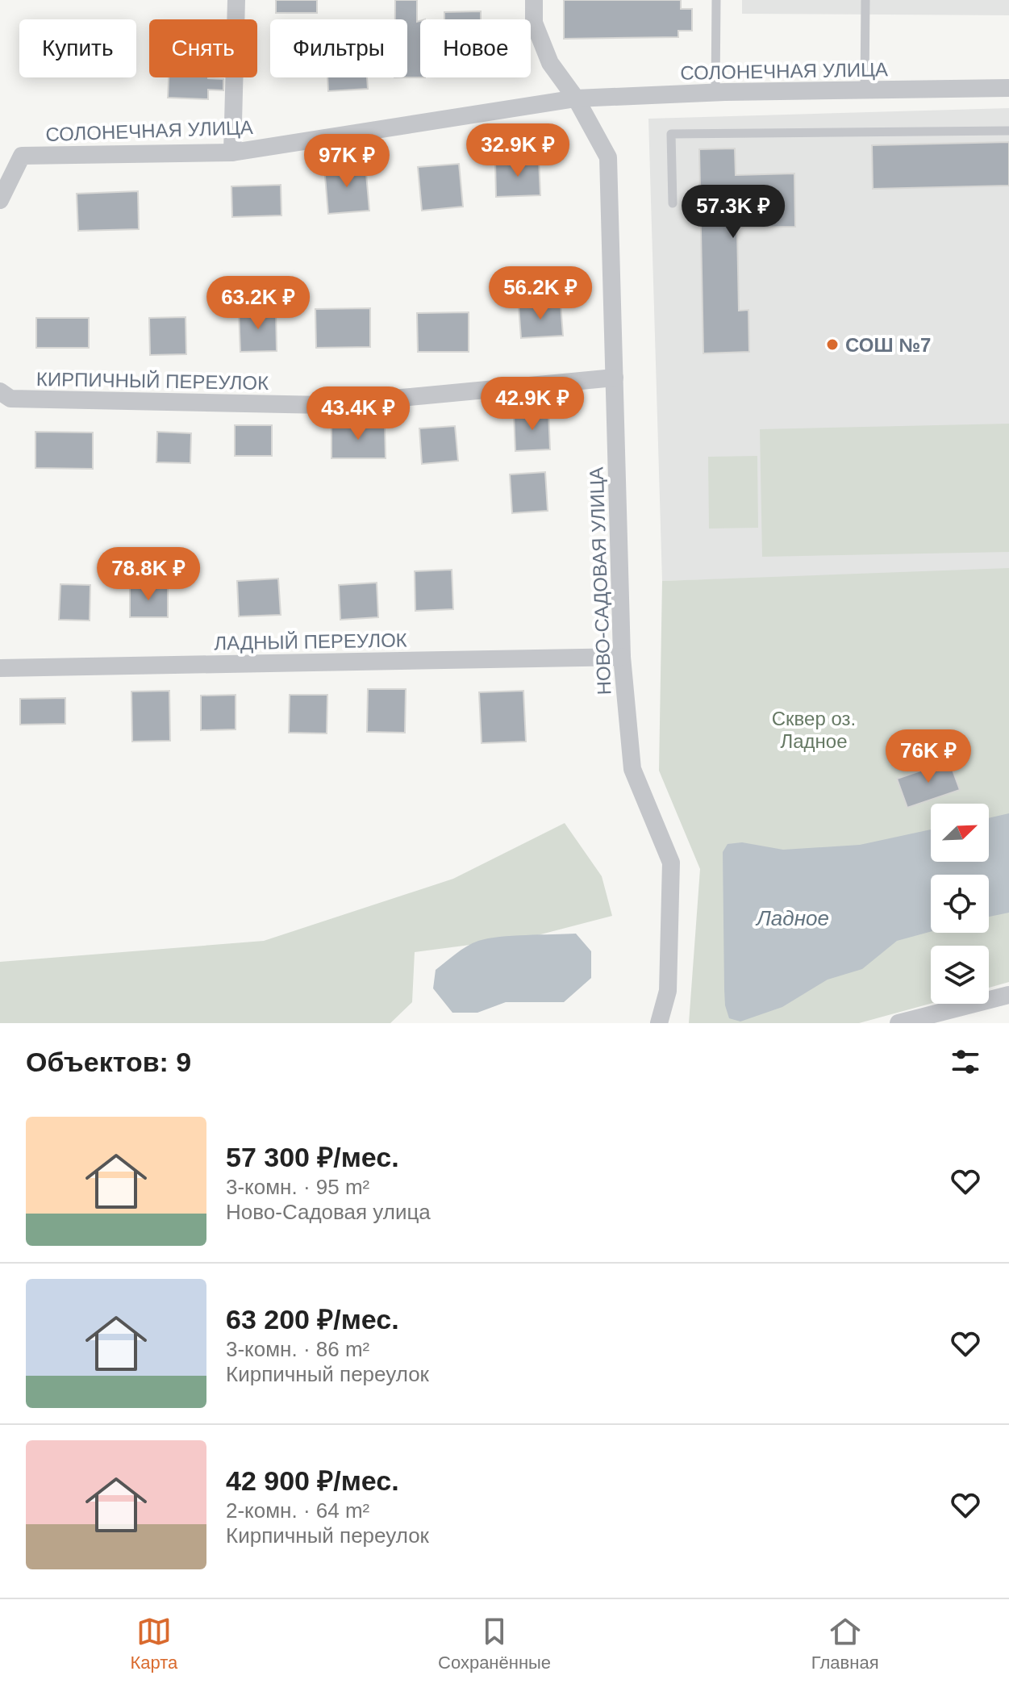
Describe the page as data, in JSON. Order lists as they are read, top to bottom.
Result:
{
  "streets": {
    "street": [
      "СОЛОНЕЧНАЯ УЛИЦА",
      "КИРПИЧНЫЙ ПЕРЕУЛОК",
      "НОВО-САДОВАЯ УЛИЦА",
      "ЛАДНЫЙ ПЕРЕУЛОК"
    ]
  },
  "crossings": [
    ["СОЛОНЕЧНАЯ УЛИЦА", "НОВО-САДОВАЯ УЛИЦА"],
    ["КИРПИЧНЫЙ ПЕРЕУЛОК", "НОВО-САДОВАЯ УЛИЦА"],
    ["НОВО-САДОВАЯ УЛИЦА", "ЛАДНЫЙ ПЕРЕУЛОК"]
  ],
  "water": ["Ладное"],
  "parks": ["Сквер оз. Ладное"],
  "places": ["СОШ №7"],
  "north": "top right",
  "page": {
    "chip": [
      "Купить",
      "Снять",
      "Фильтры",
      "Новое"
    ],
    "price": [
      "32.9K ₽",
      "97K ₽",
      "57.3K ₽",
      "56.2K ₽",
      "63.2K ₽",
      "42.9K ₽",
      "43.4K ₽",
      "78.8K ₽",
      "76K ₽"
    ],
    "heading": "Объектов: 9",
    "list": [
      {
        "name": "57 300 ₽/мес.",
        "note": "3-комн. · 95 m² · Ново-Садовая улица"
      },
      {
        "name": "63 200 ₽/мес.",
        "note": "3-комн. · 86 m² · Кирпичный переулок"
      },
      {
        "name": "42 900 ₽/мес.",
        "note": "2-комн. · 64 m² · Кирпичный переулок"
      }
    ],
    "tabs": ["Карта", "Сохранённые", "Главная"]
  }
}
